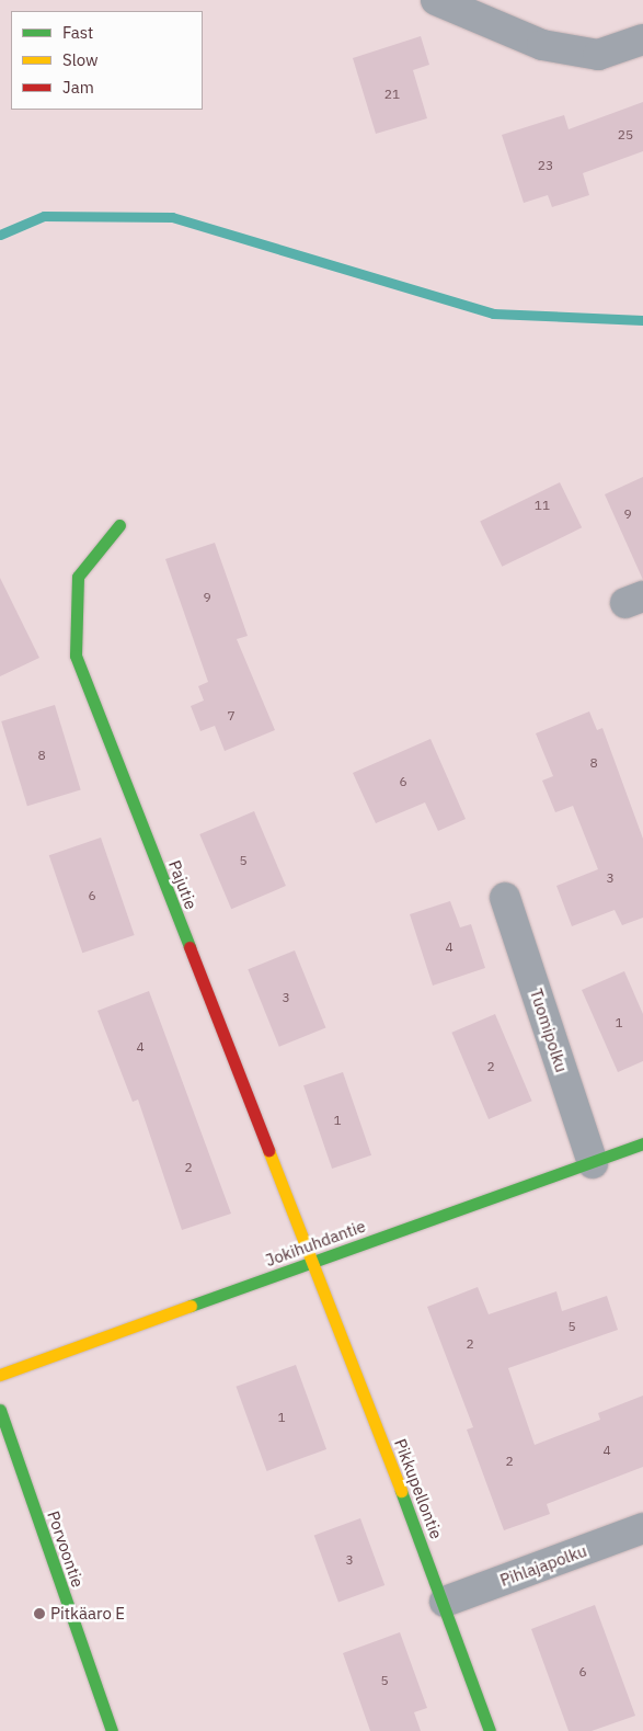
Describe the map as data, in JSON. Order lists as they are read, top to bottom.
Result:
{
  "streets": {
    "street": [
      "Pajutie",
      "Tuomipolku",
      "Jokihuhdantie",
      "Pikkupellontie",
      "Porvoontie",
      "Pihlajapolku"
    ]
  },
  "crossings": [
    ["Pajutie", "Jokihuhdantie"],
    ["Pajutie", "Pikkupellontie"],
    ["Tuomipolku", "Jokihuhdantie"],
    ["Jokihuhdantie", "Pikkupellontie"],
    ["Pikkupellontie", "Pihlajapolku"]
  ],
  "places": ["Pitkäaro E"],
  "house_numbers": [
    "21",
    "25",
    "23",
    "11",
    "9",
    "9",
    "7",
    "8",
    "8",
    "6",
    "5",
    "3",
    "6",
    "4",
    "3",
    "1",
    "4",
    "2",
    "1",
    "2",
    "5",
    "2",
    "1",
    "4",
    "2",
    "3",
    "6",
    "5"
  ],
  "legend": ["Fast", "Slow", "Jam"]
}
